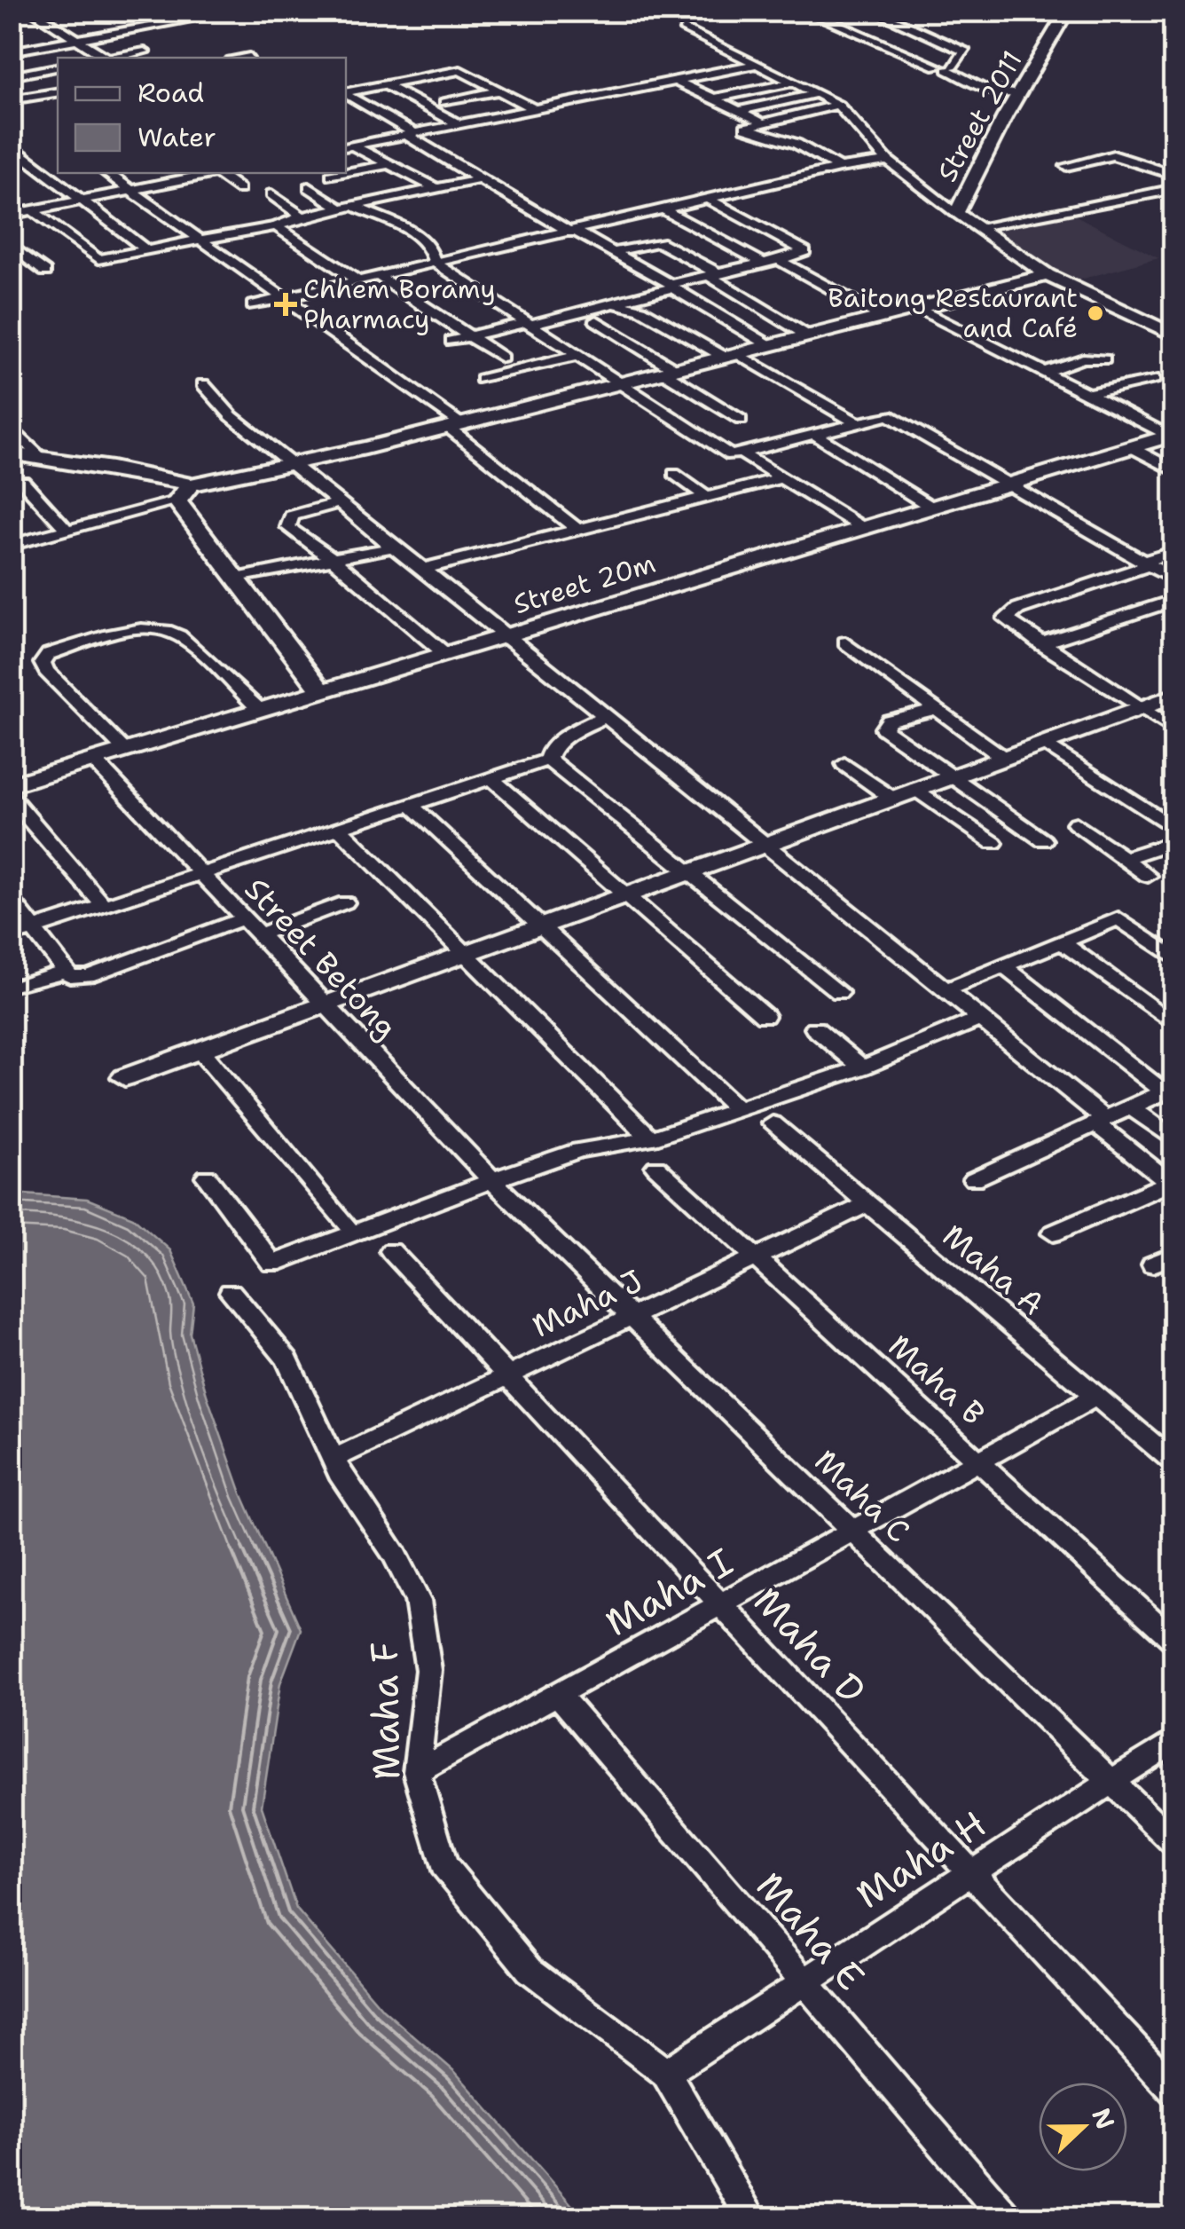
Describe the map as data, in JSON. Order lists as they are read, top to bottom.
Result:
{
  "streets": {
    "street": [
      "Street 2011",
      "Street 20m",
      "Street Betong",
      "Maha A",
      "Maha J",
      "Maha B",
      "Maha C",
      "Maha I",
      "Maha D",
      "Maha F",
      "Maha H",
      "Maha E"
    ]
  },
  "crossings": [
    ["Street 20m", "Street Betong"],
    ["Street Betong", "Maha C"],
    ["Maha A", "Maha J"],
    ["Maha A", "Maha I"],
    ["Maha J", "Maha B"],
    ["Maha J", "Maha C"],
    ["Maha J", "Maha D"],
    ["Maha J", "Maha F"],
    ["Maha B", "Maha I"],
    ["Maha C", "Maha I"],
    ["Maha C", "Maha H"],
    ["Maha I", "Maha D"],
    ["Maha I", "Maha F"],
    ["Maha I", "Maha E"],
    ["Maha D", "Maha H"],
    ["Maha F", "Maha H"],
    ["Maha H", "Maha E"]
  ],
  "places": {
    "health": ["Chhem Boramy Pharmacy"],
    "other": ["Baitong Restaurant and Café"]
  },
  "legend": ["Road", "Water"],
  "north": "right"
}
